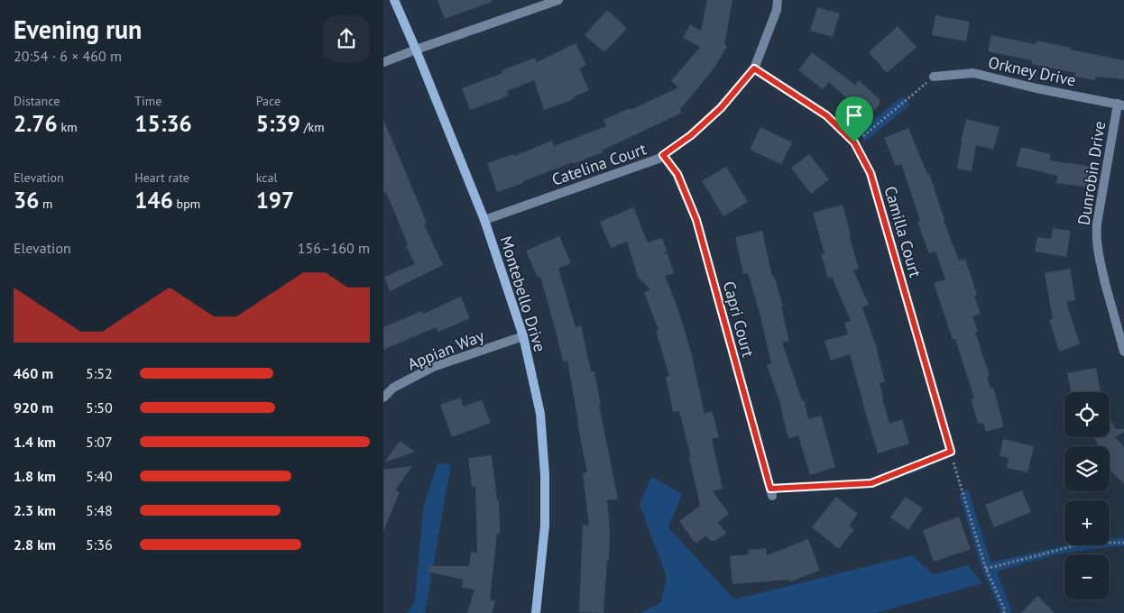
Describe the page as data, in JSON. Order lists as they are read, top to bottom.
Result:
{
  "streets": {
    "street": [
      "Orkney Drive",
      "Catelina Court",
      "Dunrobin Drive",
      "Camilla Court",
      "Montebello Drive",
      "Capri Court",
      "Appian Way"
    ]
  },
  "crossings": [
    ["Orkney Drive", "Dunrobin Drive"],
    ["Catelina Court", "Camilla Court"],
    ["Catelina Court", "Montebello Drive"],
    ["Catelina Court", "Capri Court"],
    ["Montebello Drive", "Appian Way"]
  ],
  "page": {
    "heading": ["Evening run", "20:54 · 6 × 460 m"],
    "stats": [
      ["Distance", "2.76 km"],
      ["Time", "15:36"],
      ["Pace", "5:39 /km"],
      ["Elevation", "36 m"],
      ["Heart rate", "146 bpm"],
      ["kcal", "197"]
    ],
    "chart": ["Elevation", "156–160 m"],
    "list": [
      {
        "name": "460 m",
        "note": "5:52"
      },
      {
        "name": "920 m",
        "note": "5:50"
      },
      {
        "name": "1.4 km",
        "note": "5:07"
      },
      {
        "name": "1.8 km",
        "note": "5:40"
      },
      {
        "name": "2.3 km",
        "note": "5:48"
      },
      {
        "name": "2.8 km",
        "note": "5:36"
      }
    ],
    "map_buttons": ["+", "−"]
  }
}
